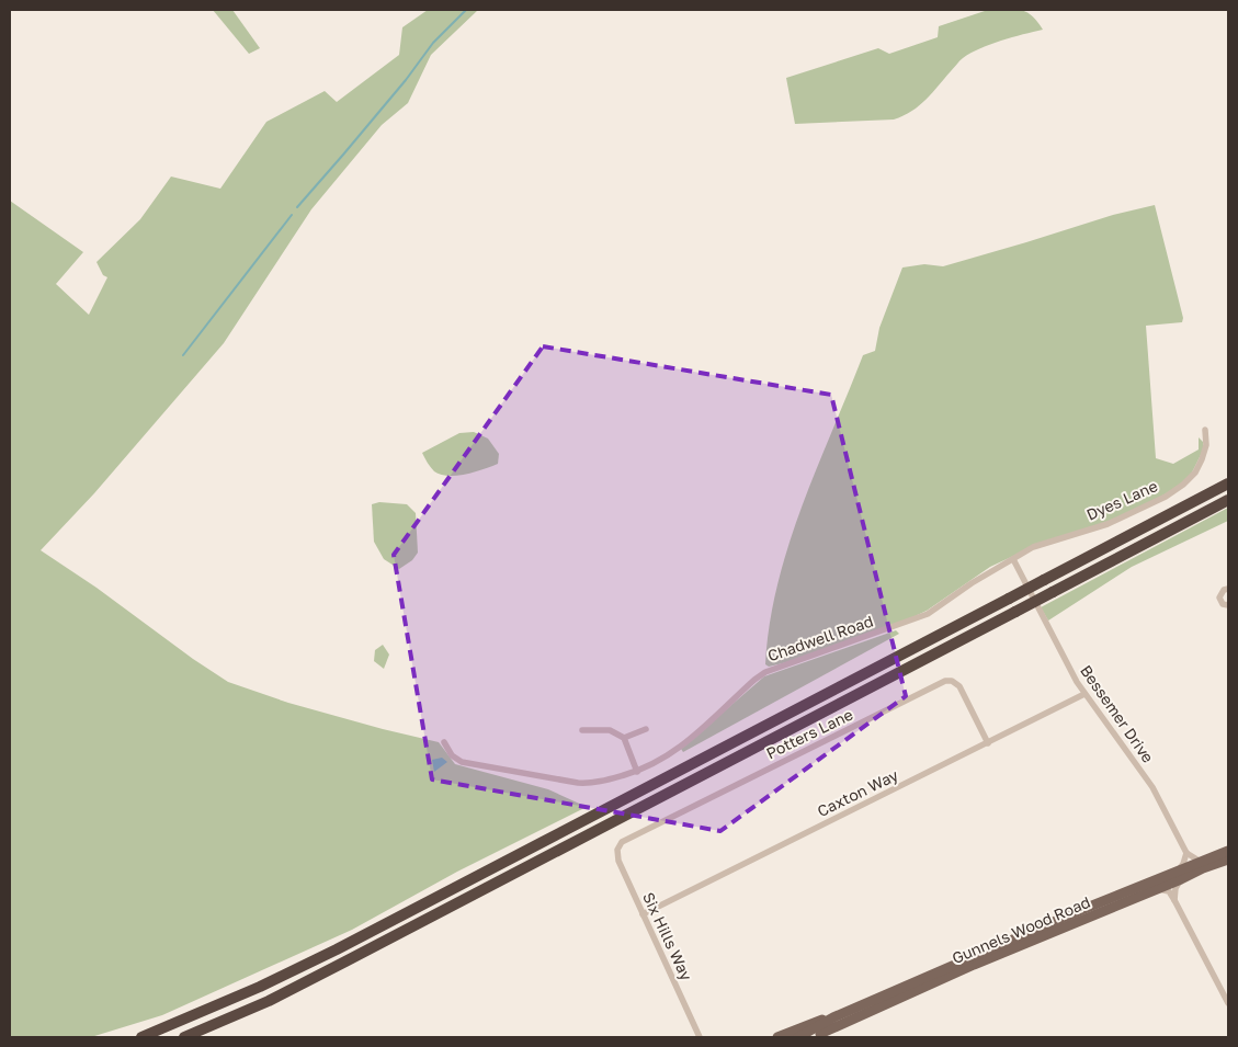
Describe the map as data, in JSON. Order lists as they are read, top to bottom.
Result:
{
  "streets": {
    "main road": ["Gunnels Wood Road"],
    "street": [
      "Dyes Lane",
      "Chadwell Road",
      "Bessemer Drive",
      "Potters Lane",
      "Caxton Way",
      "Six Hills Way"
    ]
  },
  "crossings": [
    ["Dyes Lane", "Chadwell Road"],
    ["Dyes Lane", "Bessemer Drive"],
    ["Chadwell Road", "Bessemer Drive"],
    ["Bessemer Drive", "Caxton Way"],
    ["Potters Lane", "Caxton Way"],
    ["Potters Lane", "Six Hills Way"],
    ["Caxton Way", "Six Hills Way"]
  ]
}
